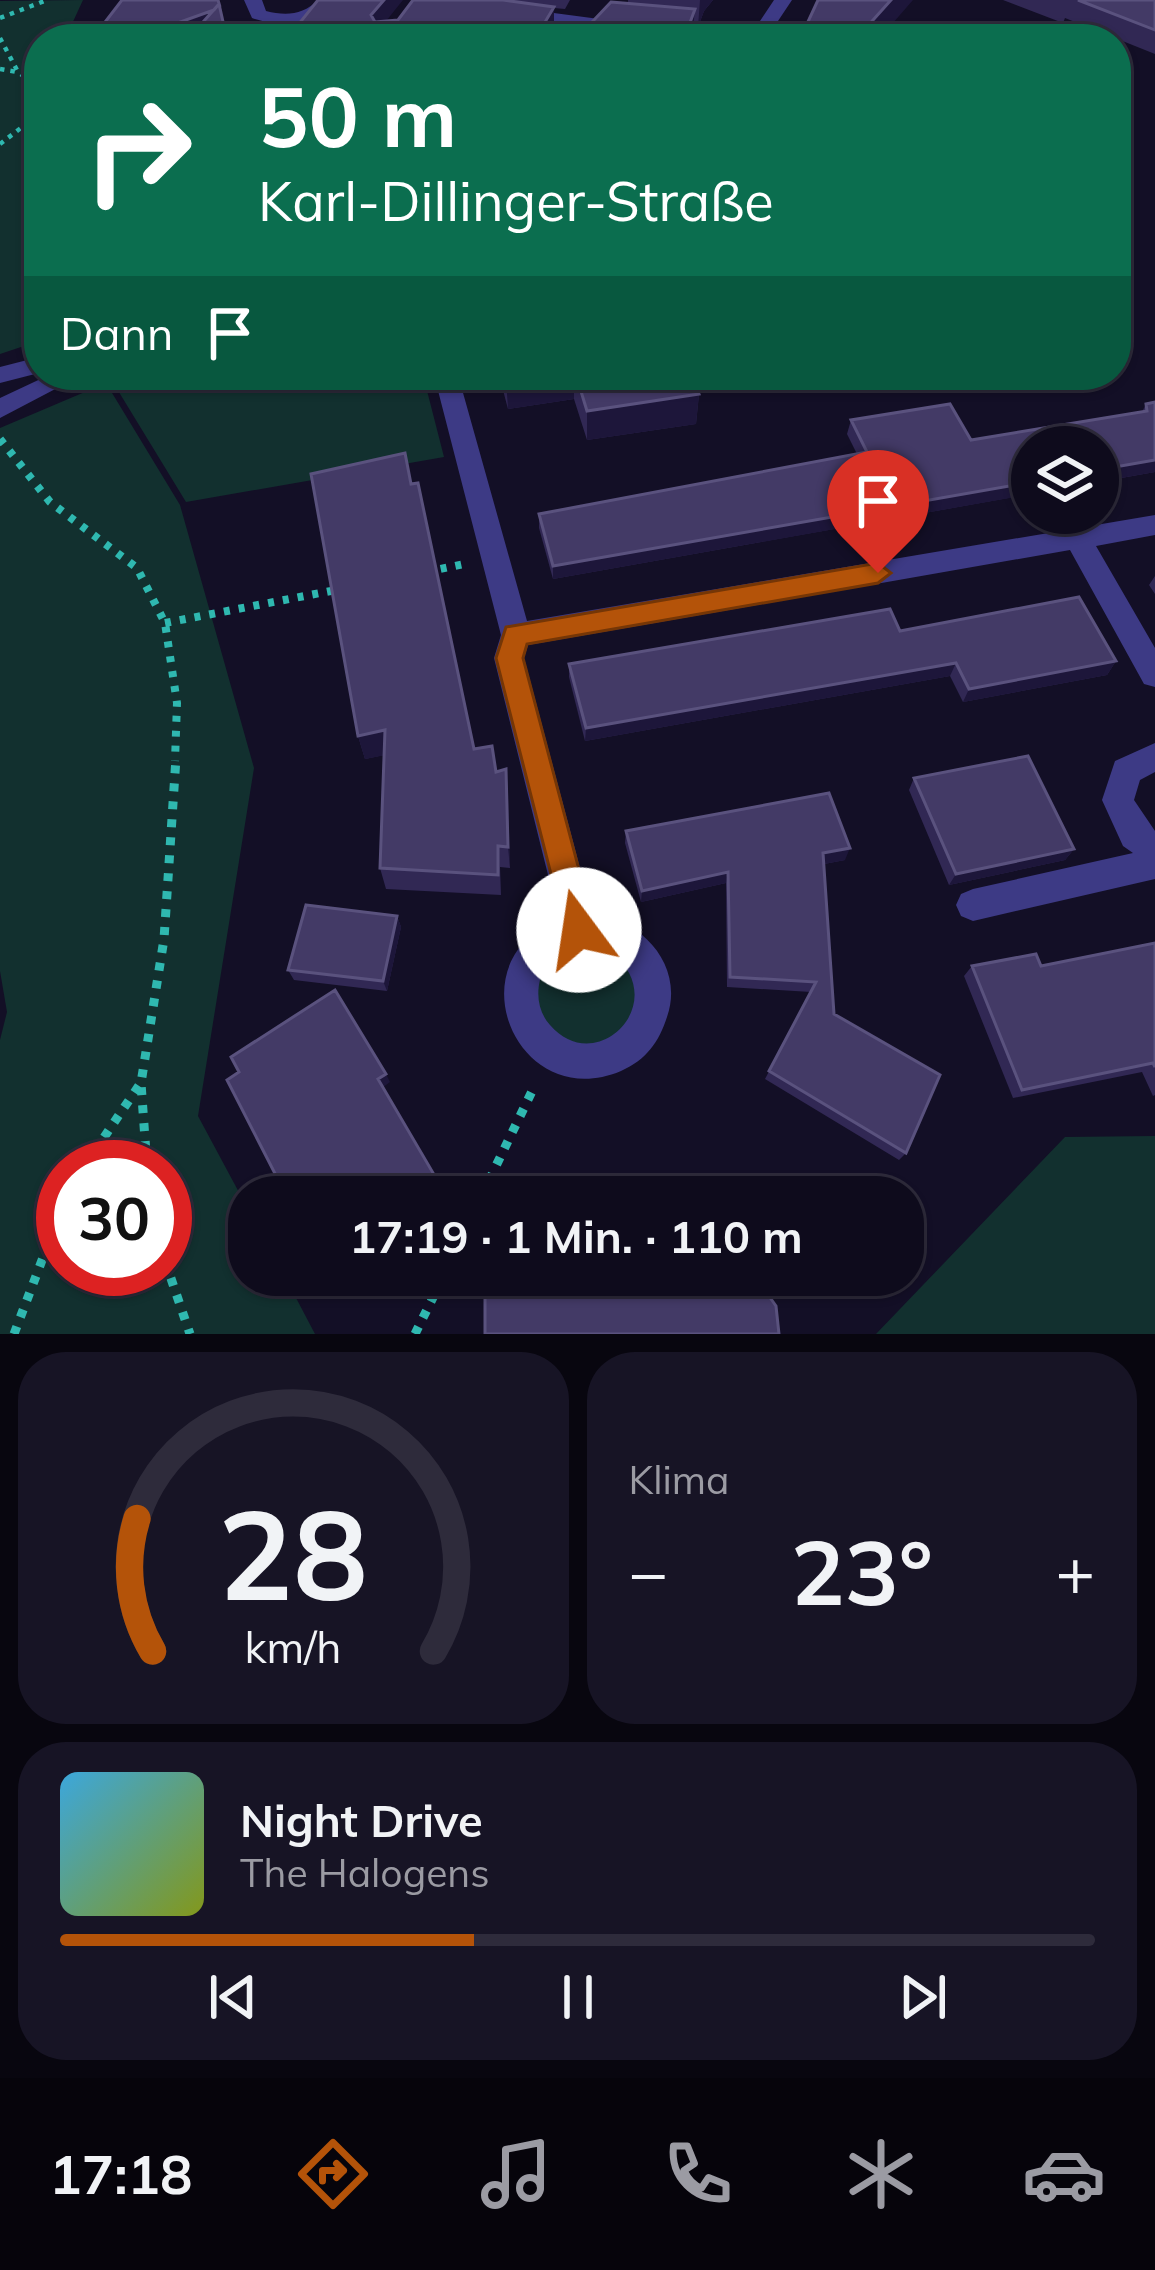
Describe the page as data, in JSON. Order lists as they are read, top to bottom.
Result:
{
  "page": {
    "turn": ["50 m", "Karl-Dillinger-Straße"],
    "then": "Dann",
    "limit": "30",
    "trip": "17:19 · 1 Min. · 110 m",
    "tile": "Klima",
    "heat": ["−", "23°", "+"],
    "song": ["Night Drive", "The Halogens"],
    "tabs": "17:18",
    "gauge": ["28", "km/h"]
  }
}
